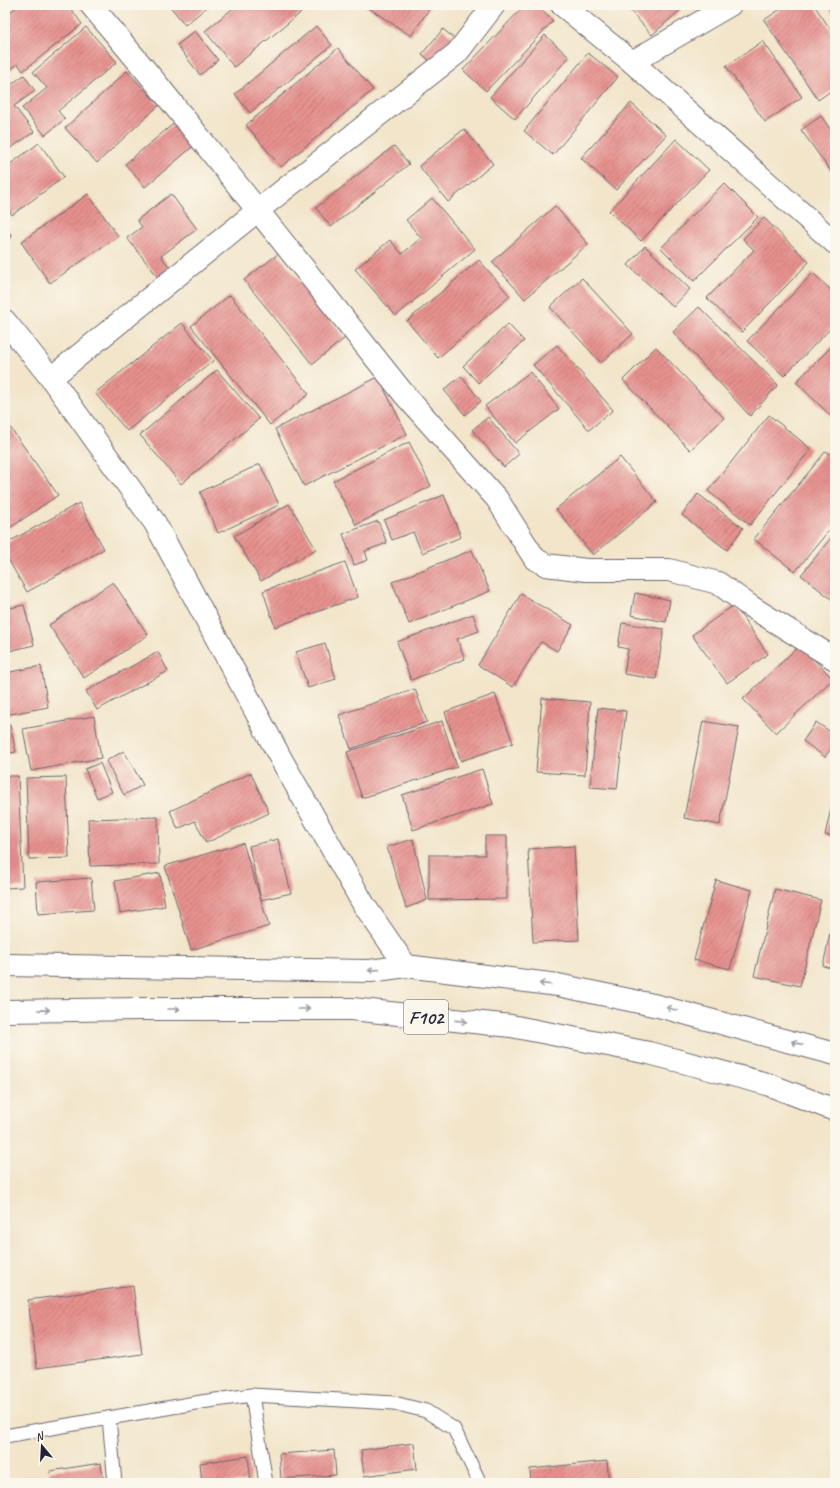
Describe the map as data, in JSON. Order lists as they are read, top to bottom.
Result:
{
  "streets": {
    "street": ["F102"]
  },
  "north": "top"
}
